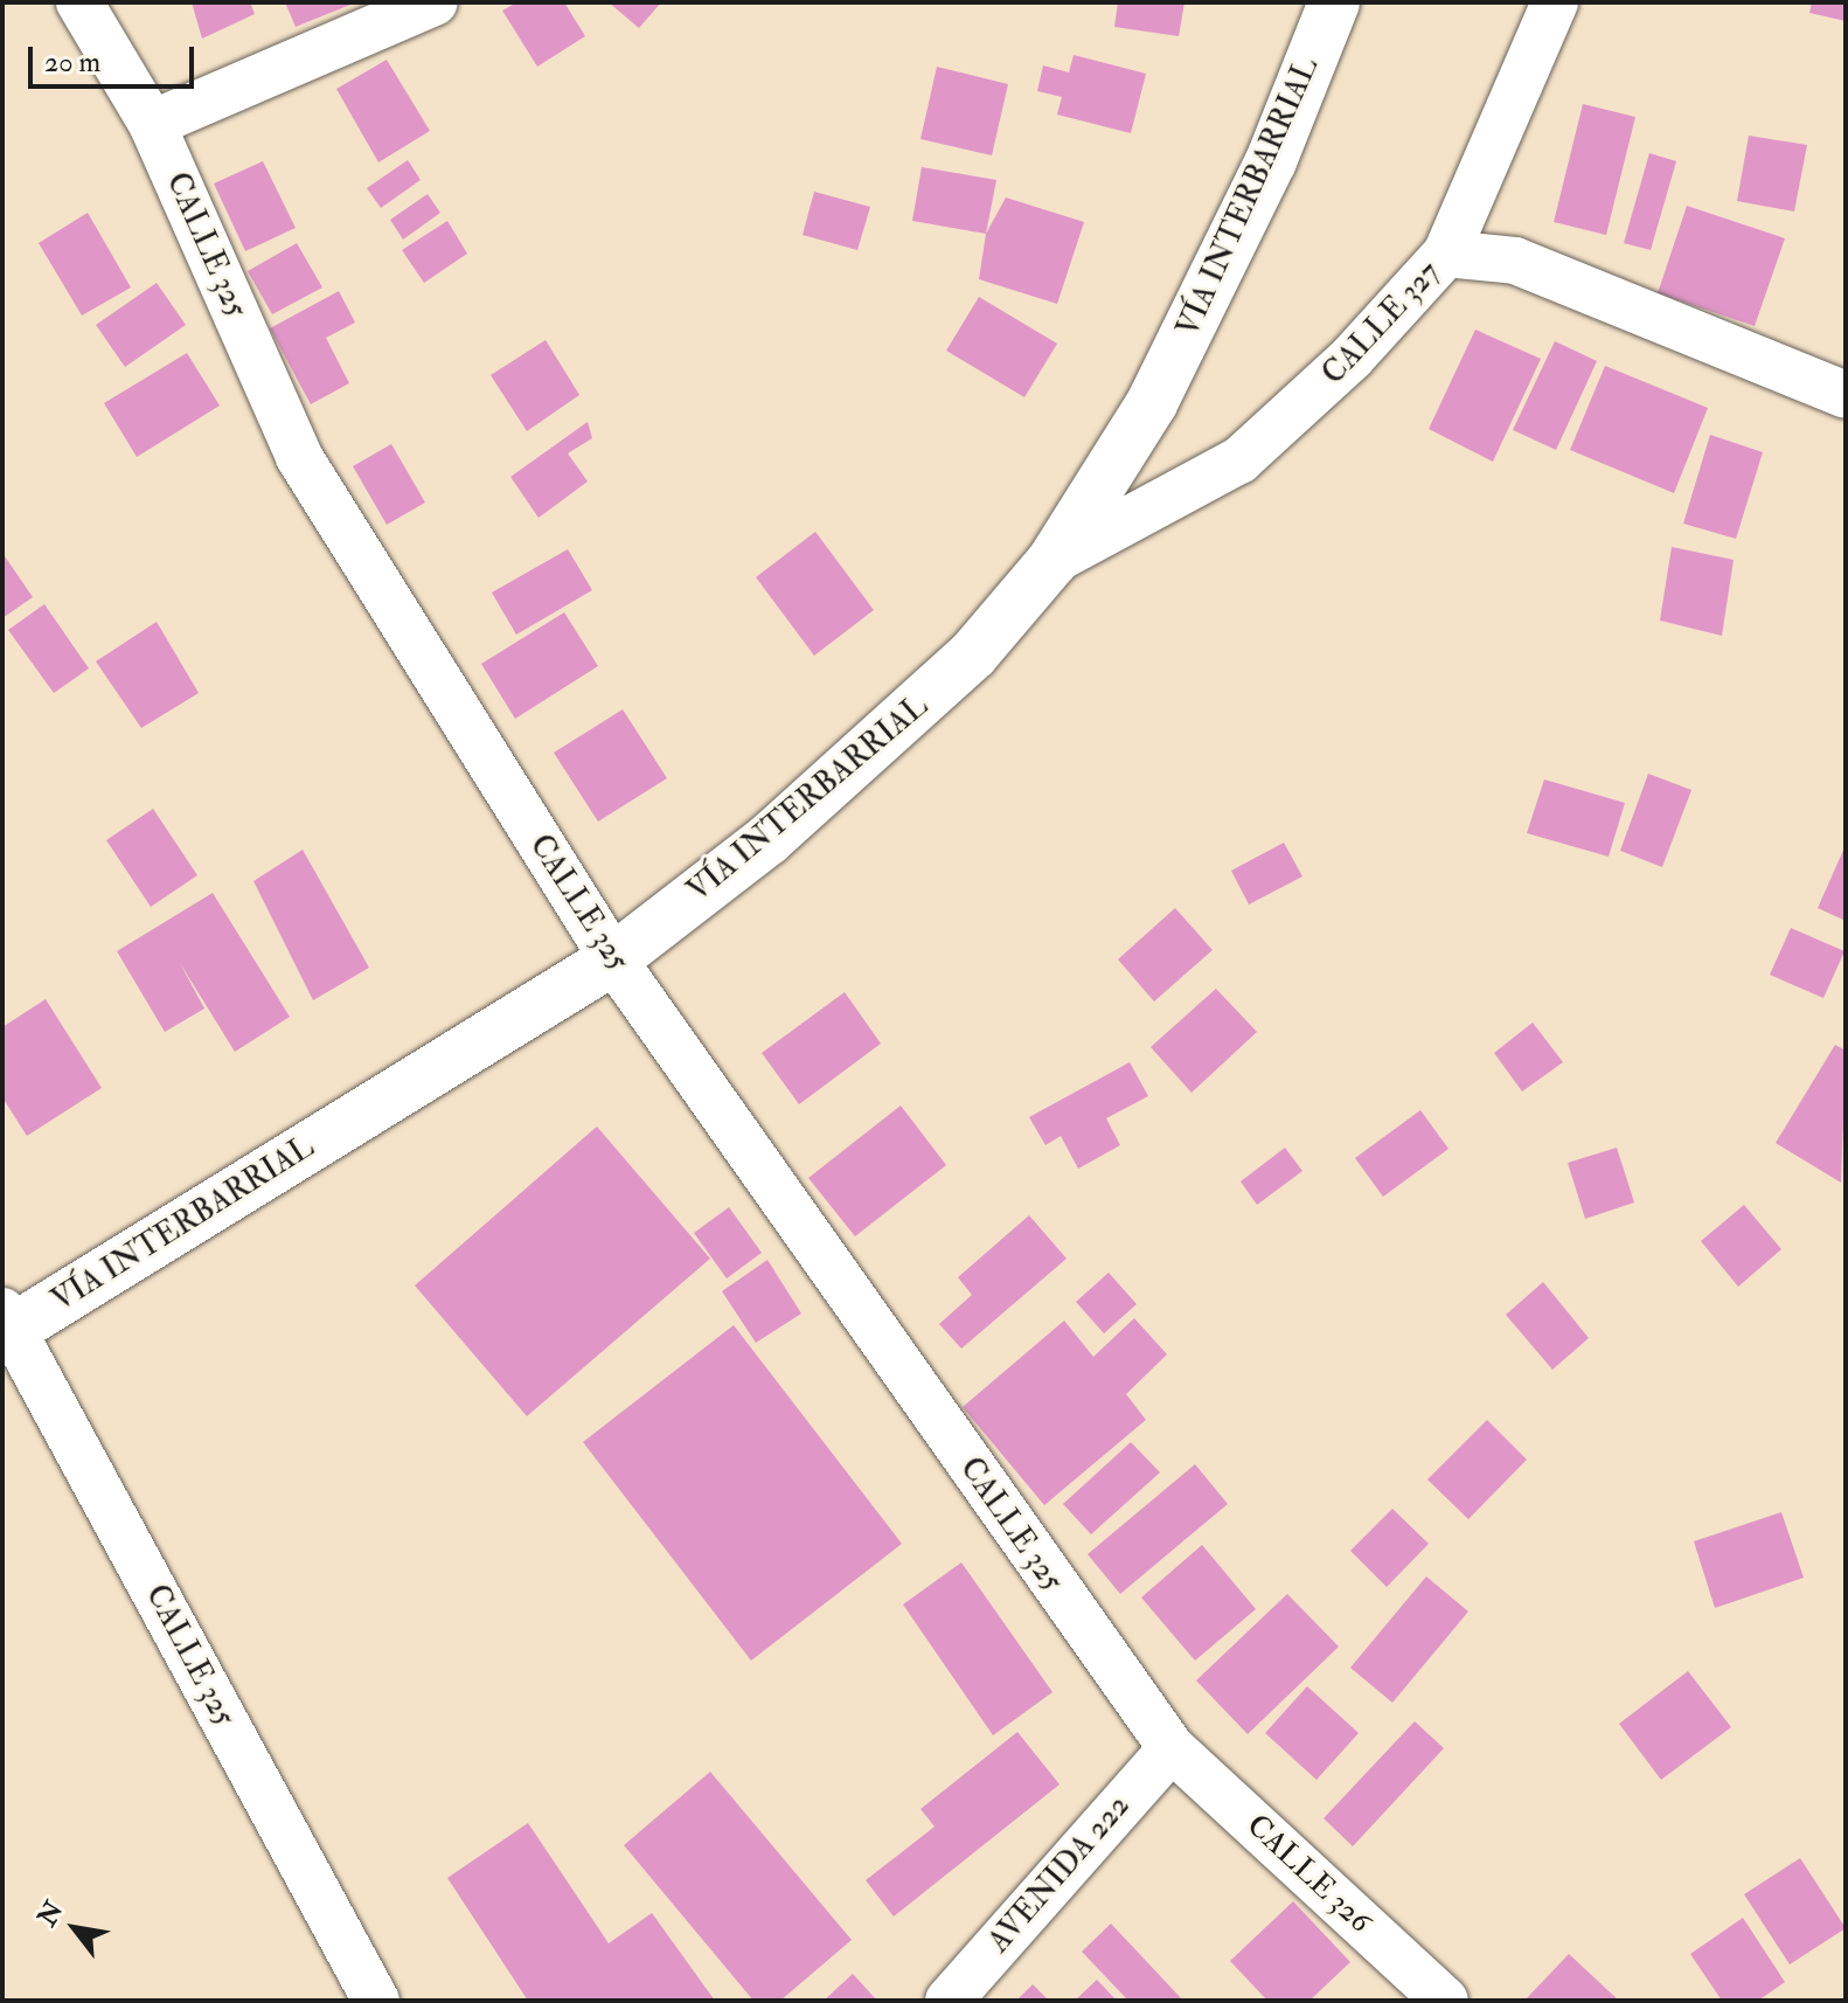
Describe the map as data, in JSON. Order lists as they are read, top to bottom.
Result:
{
  "streets": {
    "main road": ["VÍA INTERBARRIAL"],
    "street": [
      "CALLE 325",
      "CALLE 327",
      "AVENIDA 222",
      "CALLE 326"
    ]
  },
  "crossings": [
    ["VÍA INTERBARRIAL", "CALLE 325"],
    ["VÍA INTERBARRIAL", "CALLE 327"],
    ["CALLE 325", "AVENIDA 222"],
    ["CALLE 325", "CALLE 326"],
    ["AVENIDA 222", "CALLE 326"]
  ],
  "scale_bar": "20 m",
  "north": "top left"
}
